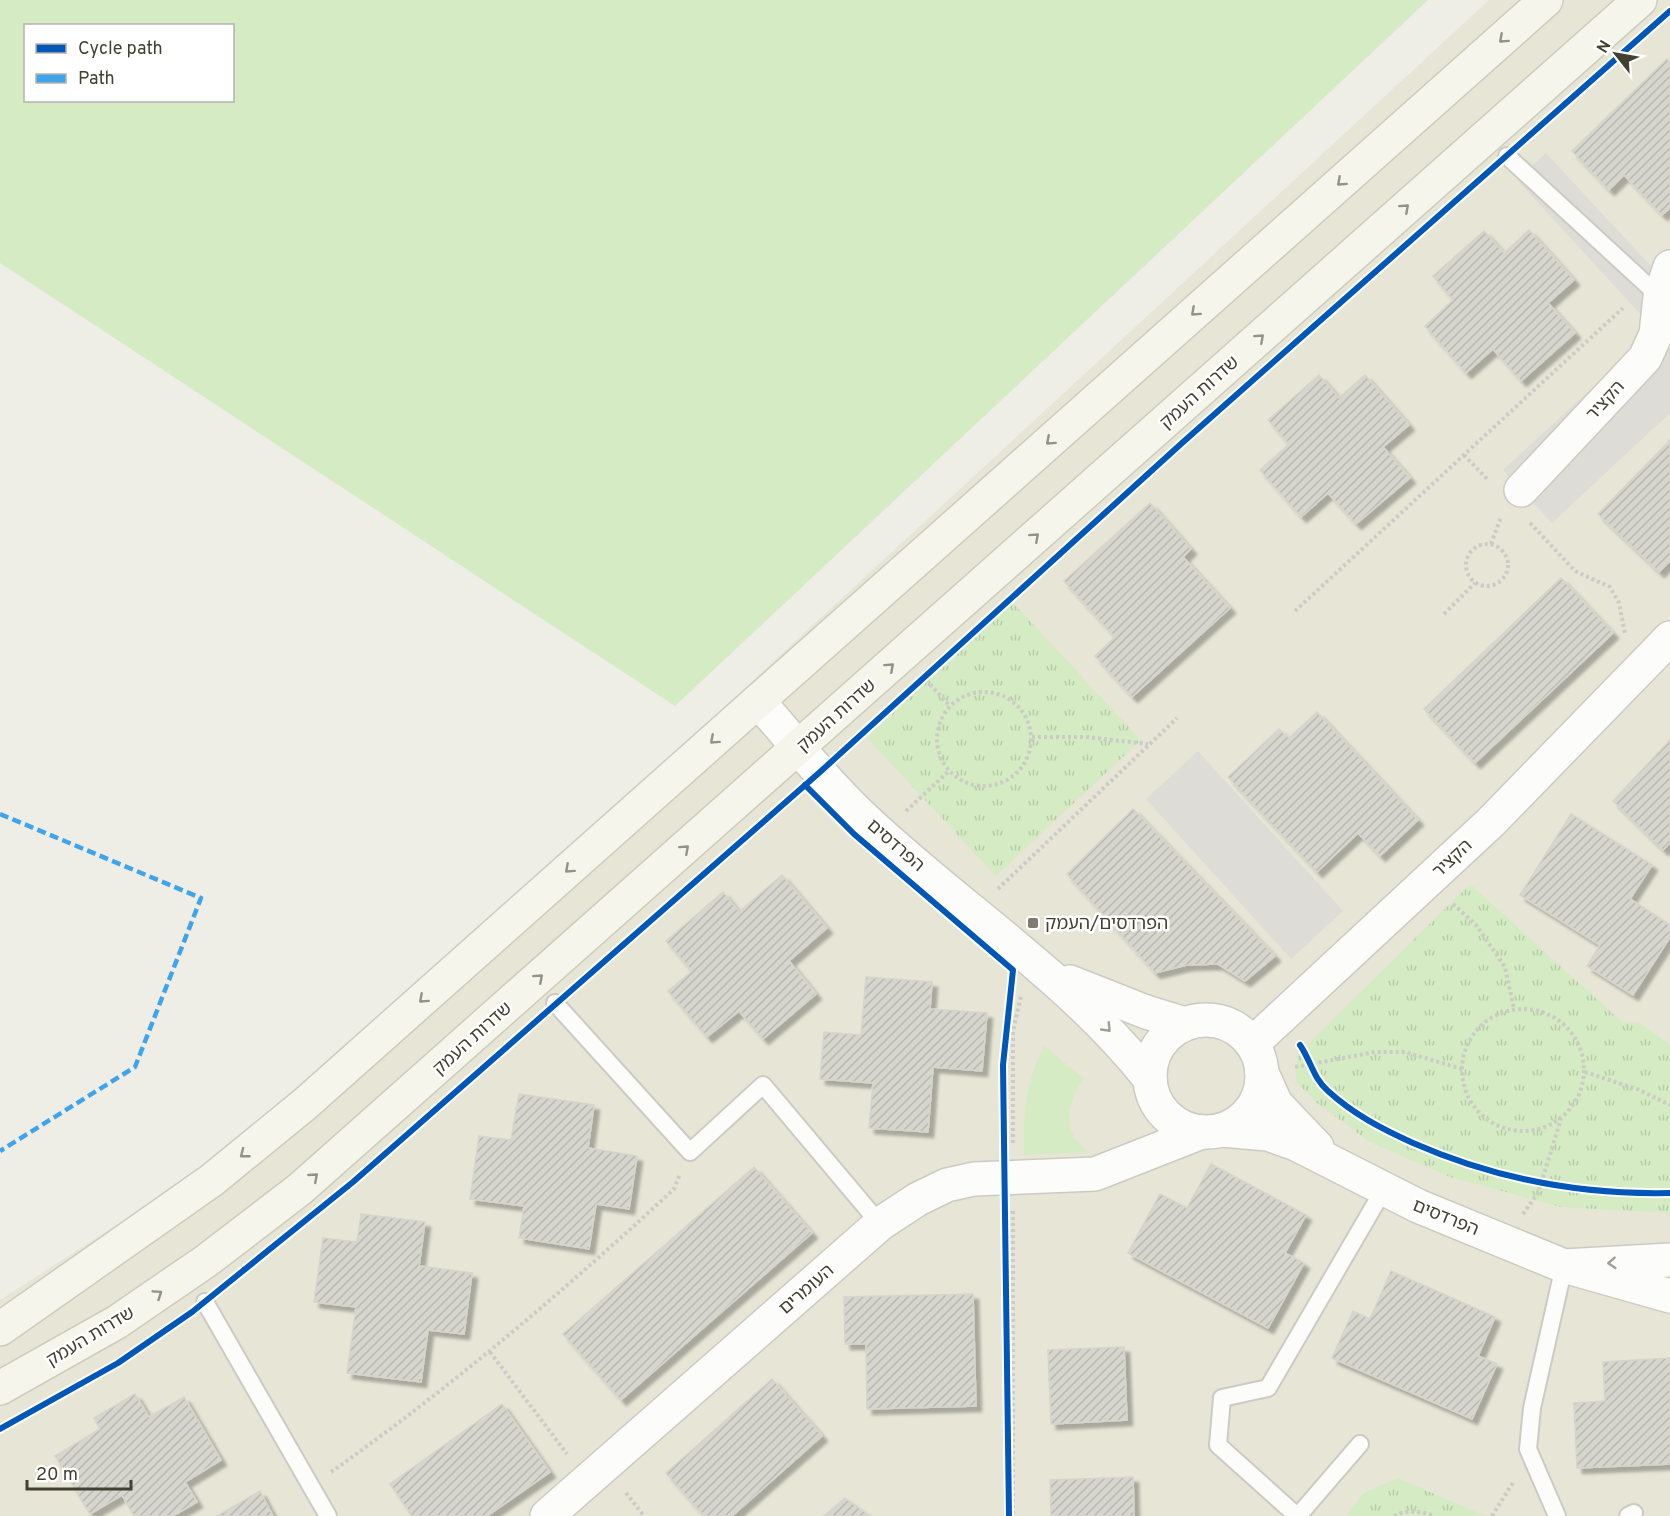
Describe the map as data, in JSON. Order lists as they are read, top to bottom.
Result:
{
  "streets": {
    "street": [
      "שדרות העמק",
      "הקציר",
      "הפרדסים",
      "העומרים"
    ]
  },
  "crossings": [
    ["שדרות העמק", "הפרדסים"],
    ["הקציר", "הפרדסים"],
    ["הקציר", "העומרים"],
    ["הפרדסים", "העומרים"]
  ],
  "places": {
    "transit": ["הפרדסים/העמק"]
  },
  "legend": ["Cycle path", "Path"],
  "scale_bar": "20 m",
  "north": "top left"
}
